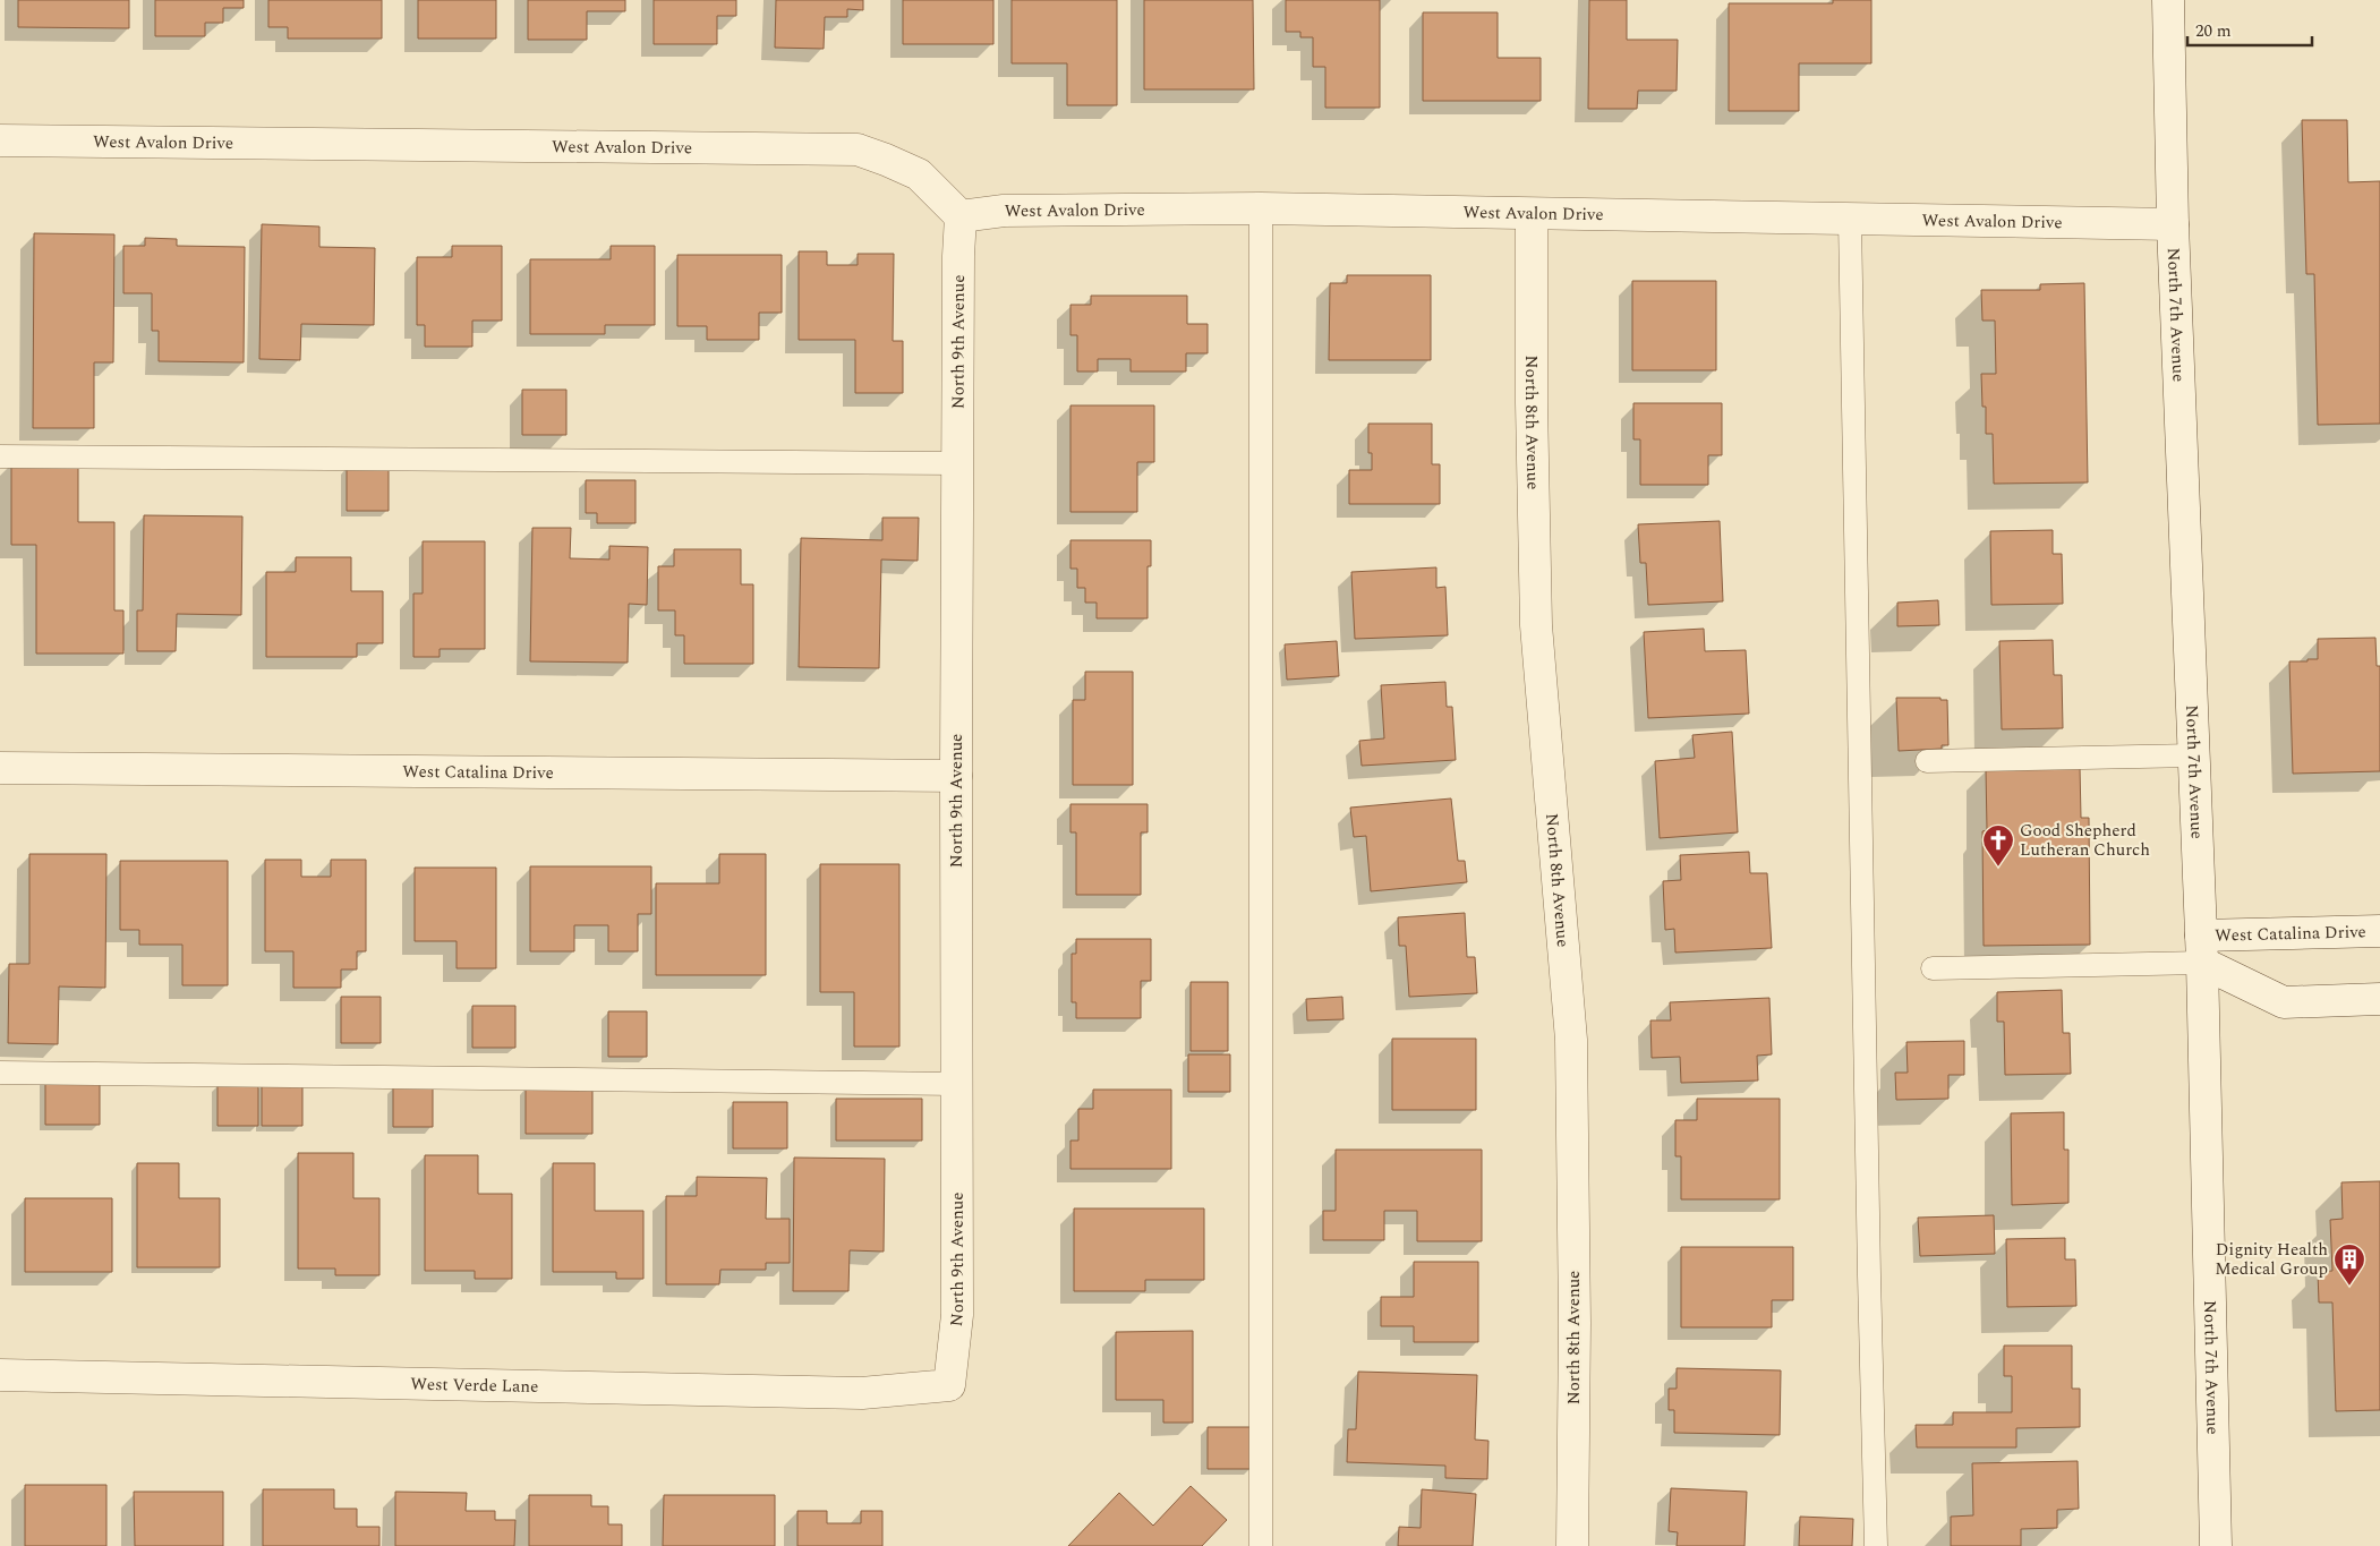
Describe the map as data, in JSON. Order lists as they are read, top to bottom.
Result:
{
  "streets": {
    "street": [
      "West Avalon Drive",
      "North 7th Avenue",
      "North 9th Avenue",
      "North 8th Avenue",
      "West Catalina Drive",
      "West Verde Lane"
    ]
  },
  "crossings": [
    ["West Avalon Drive", "North 7th Avenue"],
    ["West Avalon Drive", "North 9th Avenue"],
    ["West Avalon Drive", "North 8th Avenue"],
    ["North 7th Avenue", "West Catalina Drive"],
    ["North 9th Avenue", "West Catalina Drive"],
    ["North 9th Avenue", "West Verde Lane"]
  ],
  "places": {
    "church": ["Good Shepherd Lutheran Church"],
    "building": ["Dignity Health Medical Group"]
  },
  "scale_bar": "20 m"
}
